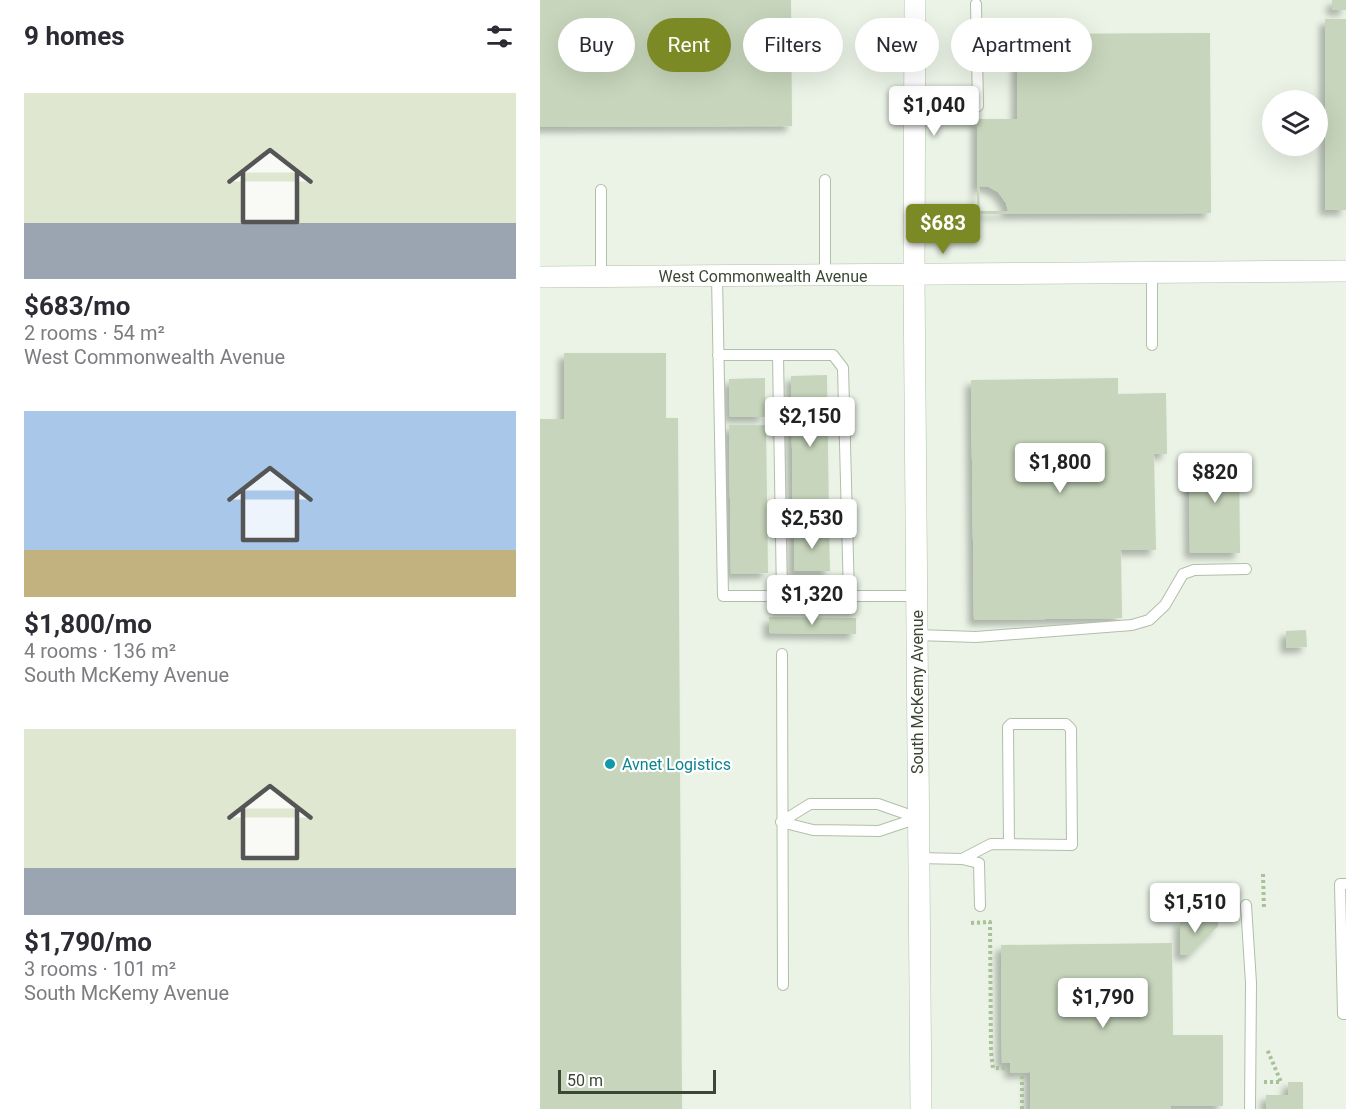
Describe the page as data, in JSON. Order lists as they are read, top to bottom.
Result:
{
  "streets": {
    "street": ["West Commonwealth Avenue", "South McKemy Avenue"]
  },
  "crossings": [
    ["West Commonwealth Avenue", "South McKemy Avenue"]
  ],
  "places": ["Avnet Logistics"],
  "scale_bar": "50 m",
  "page": {
    "heading": "9 homes",
    "chip": [
      "Buy",
      "Rent",
      "Filters",
      "New",
      "Apartment"
    ],
    "list": [
      {
        "name": "$683/mo",
        "note": "2 rooms · 54 m² · West Commonwealth Avenue"
      },
      {
        "name": "$1,800/mo",
        "note": "4 rooms · 136 m² · South McKemy Avenue"
      },
      {
        "name": "$1,790/mo",
        "note": "3 rooms · 101 m² · South McKemy Avenue"
      }
    ],
    "price": [
      "$1,040",
      "$683",
      "$2,150",
      "$1,800",
      "$820",
      "$2,530",
      "$1,320",
      "$1,510",
      "$1,790"
    ],
    "scale": "50 m"
  }
}
